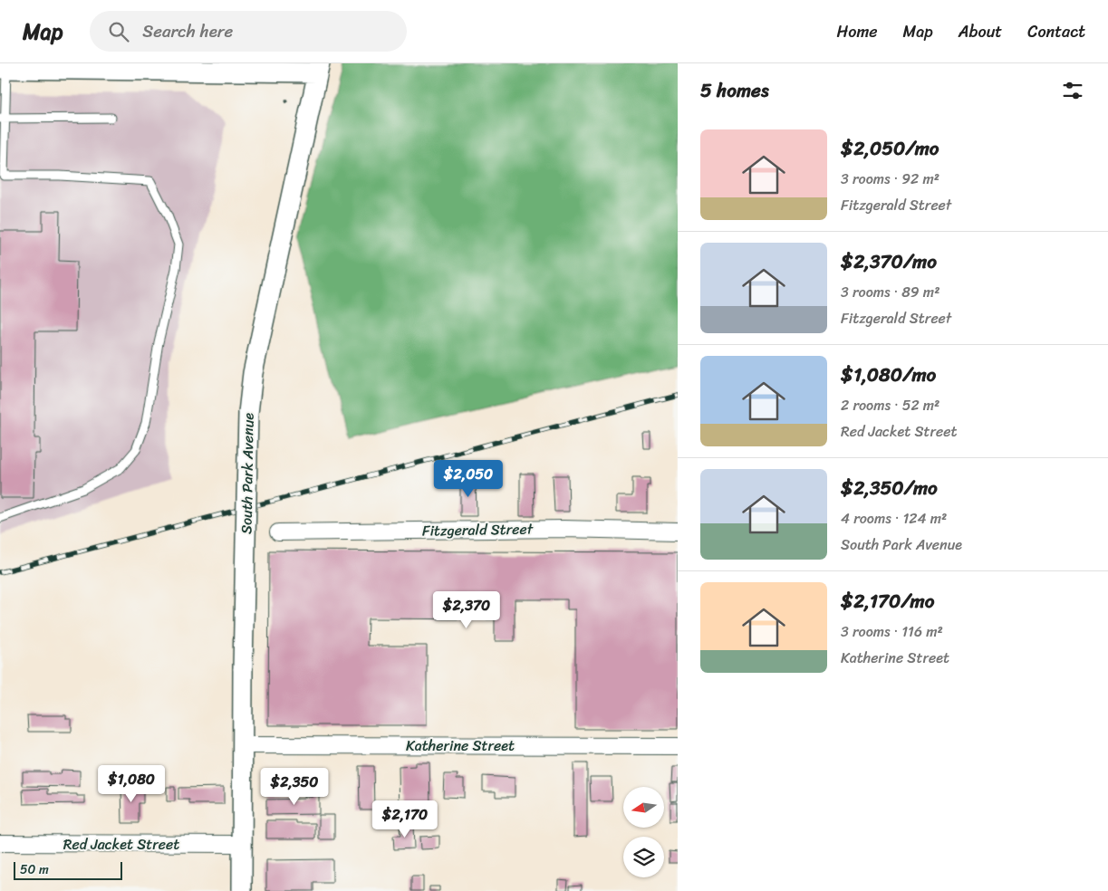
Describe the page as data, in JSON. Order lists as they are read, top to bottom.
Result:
{
  "streets": {
    "street": [
      "South Park Avenue",
      "Fitzgerald Street",
      "Katherine Street",
      "Red Jacket Street"
    ]
  },
  "crossings": [
    ["South Park Avenue", "Katherine Street"],
    ["South Park Avenue", "Red Jacket Street"]
  ],
  "scale_bar": "50 m",
  "north": "left",
  "page": {
    "header": "Map",
    "search": "Search here",
    "nav": [
      "Home",
      "Map",
      "About",
      "Contact"
    ],
    "heading": "5 homes",
    "list": [
      {
        "name": "$2,050/mo",
        "note": "3 rooms · 92 m² · Fitzgerald Street"
      },
      {
        "name": "$2,370/mo",
        "note": "3 rooms · 89 m² · Fitzgerald Street"
      },
      {
        "name": "$1,080/mo",
        "note": "2 rooms · 52 m² · Red Jacket Street"
      },
      {
        "name": "$2,350/mo",
        "note": "4 rooms · 124 m² · South Park Avenue"
      },
      {
        "name": "$2,170/mo",
        "note": "3 rooms · 116 m² · Katherine Street"
      }
    ],
    "price": [
      "$2,050",
      "$2,370",
      "$1,080",
      "$2,350",
      "$2,170"
    ],
    "scale": "50 m"
  }
}
